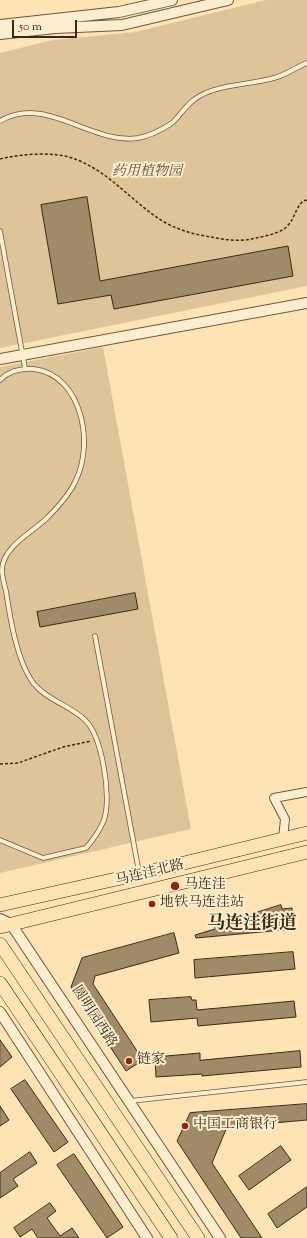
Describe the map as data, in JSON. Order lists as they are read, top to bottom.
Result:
{
  "streets": {
    "main road": ["马连洼北路"],
    "street": ["圆明园西路"]
  },
  "crossings": [
    ["马连洼北路", "圆明园西路"]
  ],
  "districts": ["马连洼街道"],
  "parks": ["药用植物园"],
  "places": [
    "马连洼",
    "地铁马连洼站",
    "链家",
    "中国工商银行"
  ],
  "scale_bar": "50 m"
}
